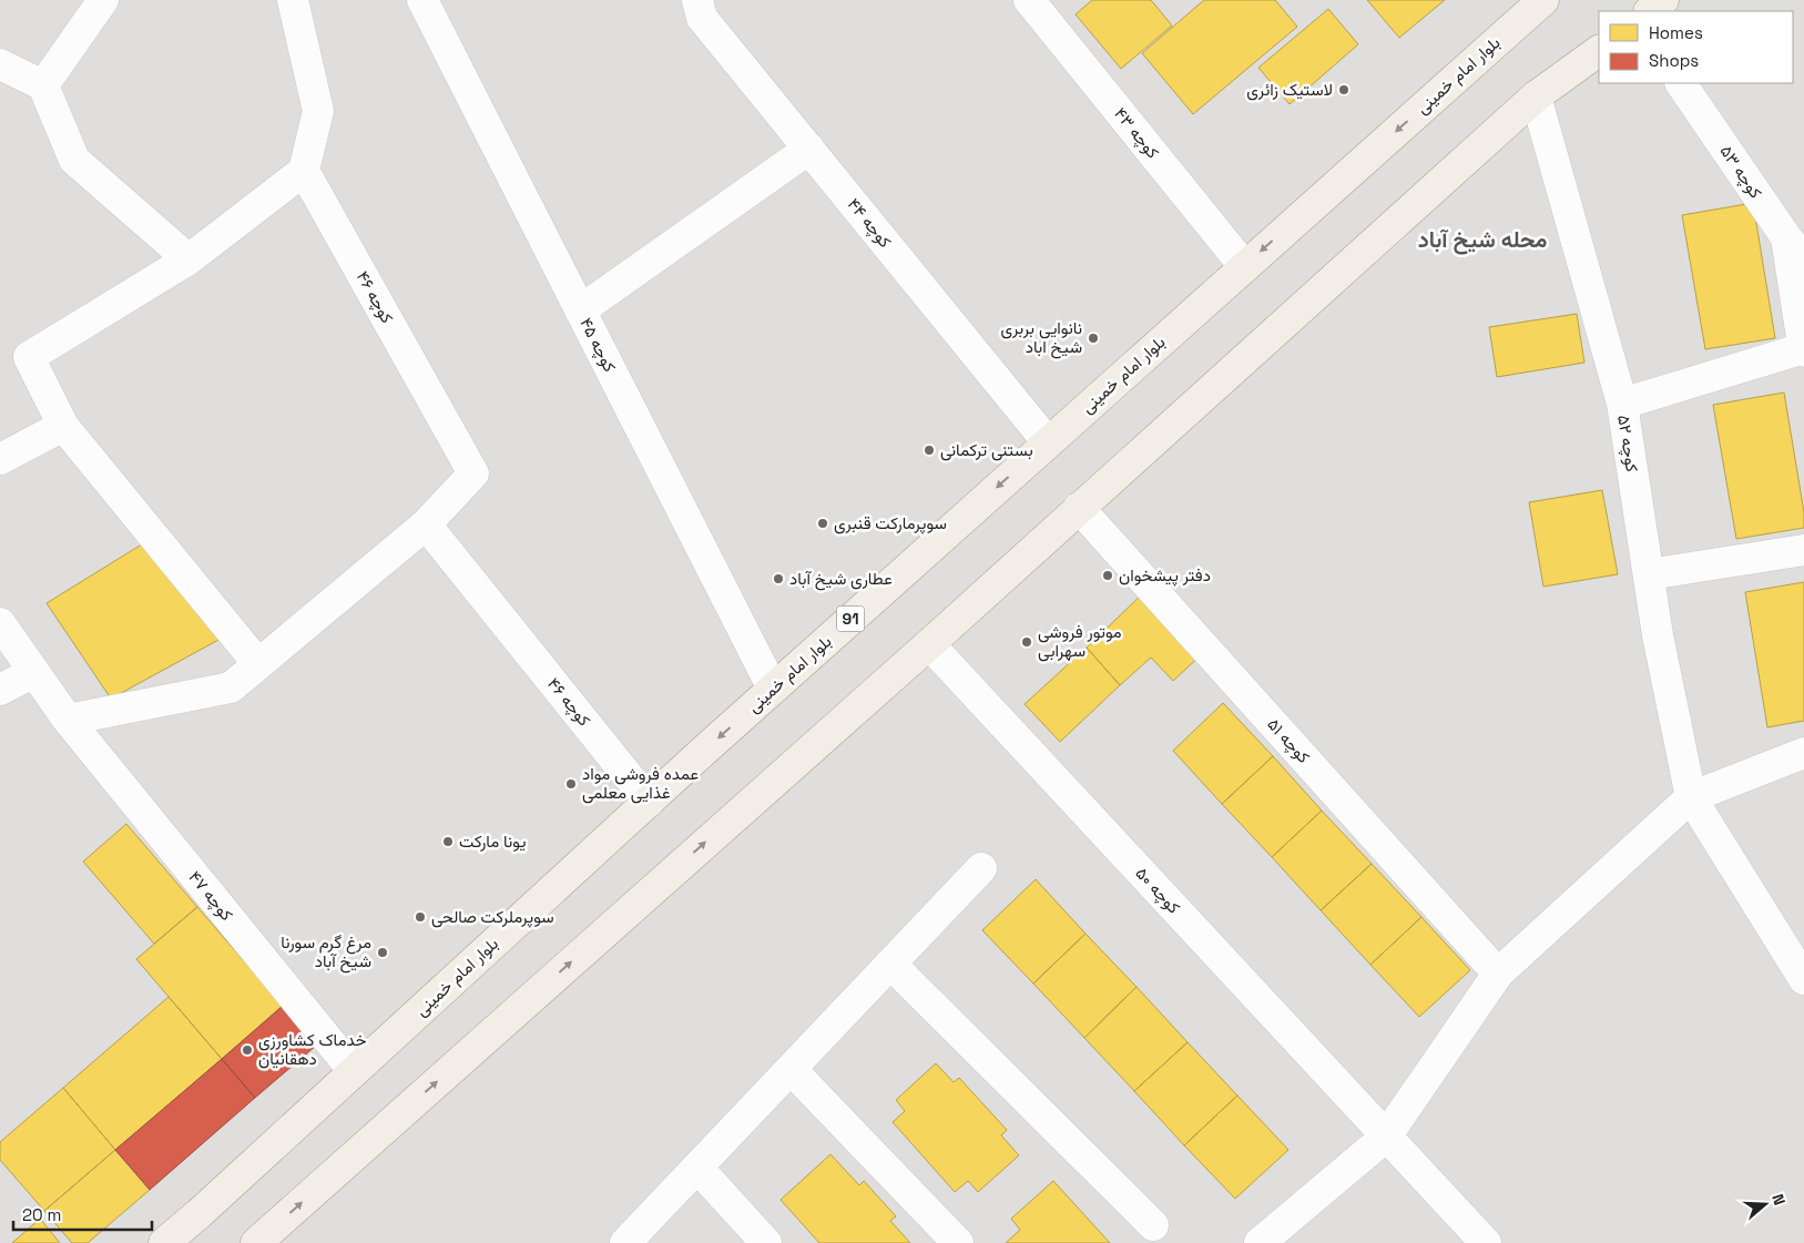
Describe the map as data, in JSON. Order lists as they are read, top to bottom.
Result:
{
  "streets": {
    "main road": ["بلوار امام خمینی", "91"],
    "street": [
      "کوچه ۴۳",
      "کوچه ۵۳",
      "کوچه ۴۴",
      "کوچه ۴۶",
      "کوچه ۴۵",
      "کوچه ۵۲",
      "کوچه ۵۱",
      "کوچه ۵۰",
      "کوچه ۴۷"
    ]
  },
  "crossings": [
    ["بلوار امام خمینی", "کوچه ۴۳"],
    ["بلوار امام خمینی", "کوچه ۴۴"],
    ["بلوار امام خمینی", "کوچه ۴۶"],
    ["بلوار امام خمینی", "کوچه ۴۵"],
    ["بلوار امام خمینی", "کوچه ۴۷"]
  ],
  "districts": ["محله شیخ آباد"],
  "places": [
    "لاستیک زائری",
    "نانوایی بربری شیخ اباد",
    "بستنی ترکمانی",
    "سوپرمارکت قنبری",
    "دفتر پیشخوان",
    "عطاری شیخ آباد",
    "موتور فروشی سهرابی",
    "عمده فروشی مواد غذایی معلمی",
    "یونا مارکت",
    "سوپرملرکت صالحی",
    "مرغ گرم سورنا شیخ آباد",
    "خدماک کشاورزی دهقانیان"
  ],
  "legend": ["Homes", "Shops"],
  "scale_bar": "20 m",
  "north": "right"
}
